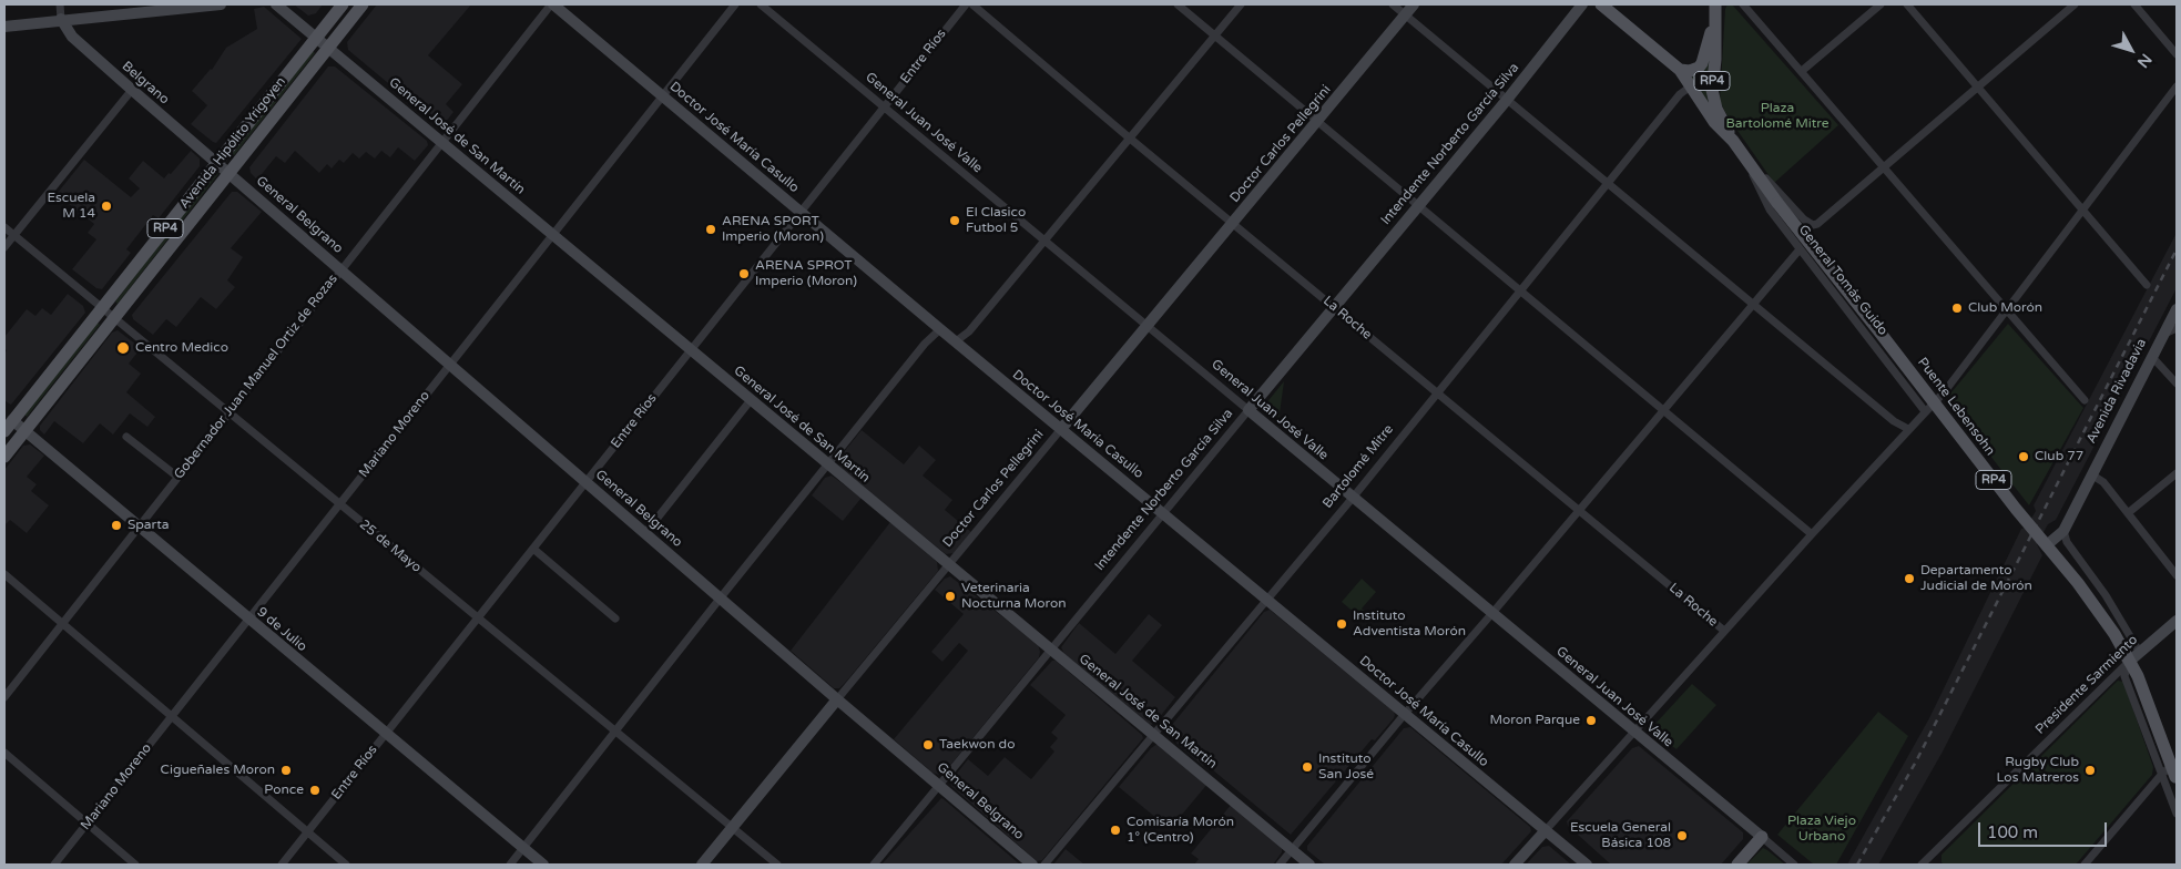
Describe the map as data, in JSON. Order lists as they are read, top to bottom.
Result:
{
  "streets": {
    "main road": [
      "RP4",
      "Avenida Hipólito Yrigoyen",
      "General Tomás Guido",
      "Puente Lebensohn"
    ],
    "street": [
      "Entre Ríos",
      "Belgrano",
      "General Juan José Valle",
      "General José de San Martín",
      "Doctor José María Casullo",
      "Doctor Carlos Pellegrini",
      "Intendente Norberto García Silva",
      "General Belgrano",
      "La Roche",
      "Gobernador Juan Manuel Ortiz de Rozas",
      "Avenida Rivadavia",
      "Mariano Moreno",
      "Bartolomé Mitre",
      "25 de Mayo",
      "9 de Julio",
      "Presidente Sarmiento"
    ]
  },
  "crossings": [
    ["Entre Ríos", "General Juan José Valle"],
    ["Entre Ríos", "General José de San Martín"],
    ["Entre Ríos", "Doctor José María Casullo"],
    ["Entre Ríos", "General Belgrano"],
    ["Entre Ríos", "25 de Mayo"],
    ["Entre Ríos", "9 de Julio"],
    ["RP4", "General Tomás Guido"],
    ["Belgrano", "Avenida Hipólito Yrigoyen"],
    ["Belgrano", "General Belgrano"],
    ["General Juan José Valle", "Doctor Carlos Pellegrini"],
    ["General Juan José Valle", "Intendente Norberto García Silva"],
    ["General Juan José Valle", "Bartolomé Mitre"],
    ["General José de San Martín", "Avenida Hipólito Yrigoyen"],
    ["General José de San Martín", "Doctor Carlos Pellegrini"],
    ["General José de San Martín", "Intendente Norberto García Silva"],
    ["General José de San Martín", "Gobernador Juan Manuel Ortiz de Rozas"],
    ["General José de San Martín", "Mariano Moreno"],
    ["General José de San Martín", "Bartolomé Mitre"],
    ["Doctor José María Casullo", "Doctor Carlos Pellegrini"],
    ["Doctor José María Casullo", "Intendente Norberto García Silva"],
    ["Doctor José María Casullo", "Gobernador Juan Manuel Ortiz de Rozas"],
    ["Doctor José María Casullo", "Mariano Moreno"],
    ["Doctor José María Casullo", "Bartolomé Mitre"],
    ["Avenida Hipólito Yrigoyen", "General Belgrano"],
    ["Avenida Hipólito Yrigoyen", "25 de Mayo"],
    ["Avenida Hipólito Yrigoyen", "9 de Julio"],
    ["Doctor Carlos Pellegrini", "General Belgrano"],
    ["Doctor Carlos Pellegrini", "La Roche"],
    ["Doctor Carlos Pellegrini", "25 de Mayo"],
    ["Intendente Norberto García Silva", "General Belgrano"],
    ["Intendente Norberto García Silva", "La Roche"],
    ["General Belgrano", "Gobernador Juan Manuel Ortiz de Rozas"],
    ["General Belgrano", "Mariano Moreno"],
    ["General Tomás Guido", "Puente Lebensohn"],
    ["General Tomás Guido", "Bartolomé Mitre"],
    ["La Roche", "Bartolomé Mitre"],
    ["Gobernador Juan Manuel Ortiz de Rozas", "25 de Mayo"],
    ["Gobernador Juan Manuel Ortiz de Rozas", "9 de Julio"],
    ["Mariano Moreno", "25 de Mayo"],
    ["Mariano Moreno", "9 de Julio"]
  ],
  "parks": ["Plaza Bartolomé Mitre", "Plaza Viejo Urbano"],
  "places": [
    "Escuela M 14",
    "El Clasico Futbol 5",
    "ARENA SPORT Imperio (Moron)",
    "ARENA SPROT Imperio (Moron)",
    "Club Morón",
    "Centro Medico",
    "Club 77",
    "Sparta",
    "Departamento Judicial de Morón",
    "Veterinaria Nocturna Moron",
    "Instituto Adventista Morón",
    "Moron Parque",
    "Taekwon do",
    "Instituto San José",
    "Cigueñales Moron",
    "Rugby Club Los Matreros",
    "Ponce",
    "Comisaría Morón 1° (Centro)",
    "Escuela General Básica 108"
  ],
  "scale_bar": "100 m",
  "north": "bottom right"
}
